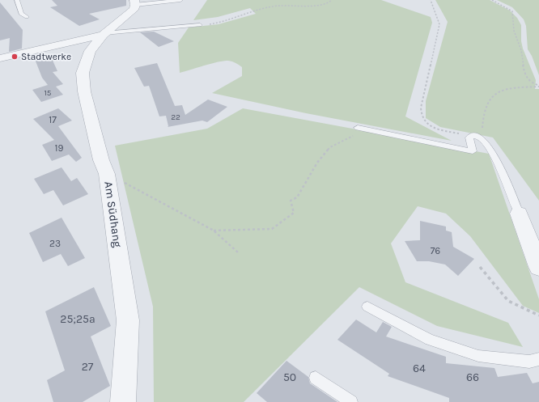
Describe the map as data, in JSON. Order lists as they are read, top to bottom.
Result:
{
  "streets": {
    "street": ["Am Südhang"]
  },
  "places": ["Stadtwerke"],
  "house_numbers": [
    "15",
    "22",
    "17",
    "19",
    "23",
    "76",
    "25;25a",
    "27",
    "64",
    "50",
    "66"
  ]
}
